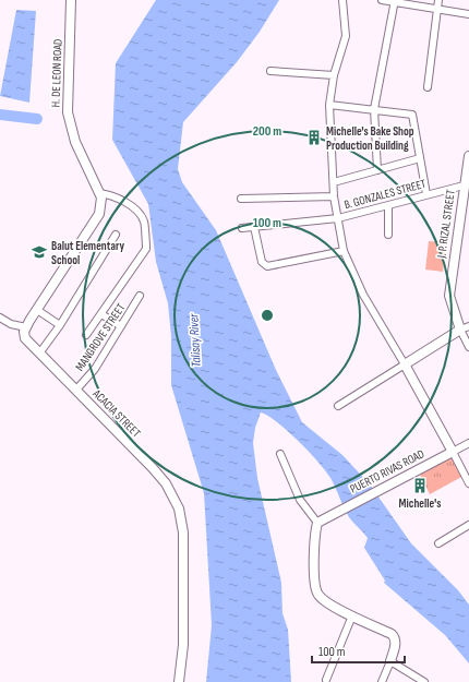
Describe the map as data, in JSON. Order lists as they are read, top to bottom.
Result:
{
  "streets": {
    "street": [
      "H. DE LEON ROAD",
      "B. GONZALES STREET",
      "J. P. RIZAL STREET",
      "MANGROVE STREET",
      "ACACIA STREET",
      "PUERTO RIVAS ROAD"
    ]
  },
  "crossings": [
    ["B. GONZALES STREET", "J. P. RIZAL STREET"],
    ["MANGROVE STREET", "ACACIA STREET"]
  ],
  "water": ["Talisay River"],
  "places": {
    "building": ["Michelle's Bake Shop Production Building", "Michelle's"],
    "school or university": ["Balut Elementary School"]
  },
  "scale_bar": "100 m",
  "rings": ["200 m", "100 m"]
}
